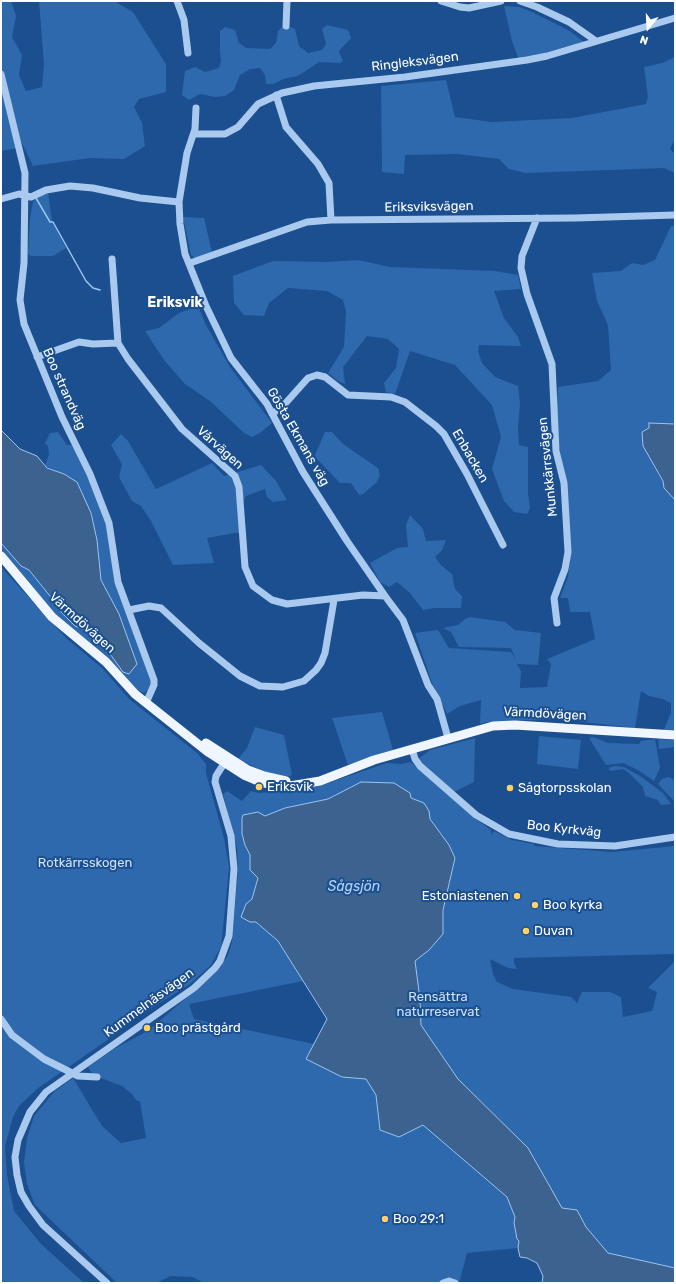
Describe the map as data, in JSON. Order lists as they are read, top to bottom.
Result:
{
  "streets": {
    "main road": ["Värmdövägen"],
    "street": [
      "Ringleksvägen",
      "Eriksviksvägen",
      "Boo strandväg",
      "Gösta Ekmans väg",
      "Vårvägen",
      "Enbacken",
      "Munkkärrsvägen",
      "Boo Kyrkväg",
      "Kummelnäsvägen"
    ]
  },
  "crossings": [
    ["Ringleksvägen", "Gösta Ekmans väg"],
    ["Eriksviksvägen", "Gösta Ekmans väg"],
    ["Eriksviksvägen", "Munkkärrsvägen"],
    ["Boo strandväg", "Värmdövägen"],
    ["Gösta Ekmans väg", "Vårvägen"],
    ["Gösta Ekmans väg", "Enbacken"],
    ["Gösta Ekmans väg", "Värmdövägen"],
    ["Värmdövägen", "Boo Kyrkväg"],
    ["Värmdövägen", "Kummelnäsvägen"]
  ],
  "districts": ["Eriksvik"],
  "water": ["Sågsjön"],
  "parks": ["Rotkärrsskogen", "Rensättra naturreservat"],
  "places": [
    "Eriksvik",
    "Sågtorpsskolan",
    "Estoniastenen",
    "Boo kyrka",
    "Duvan",
    "Boo prästgård",
    "Boo 29:1"
  ],
  "north": "bottom"
}
